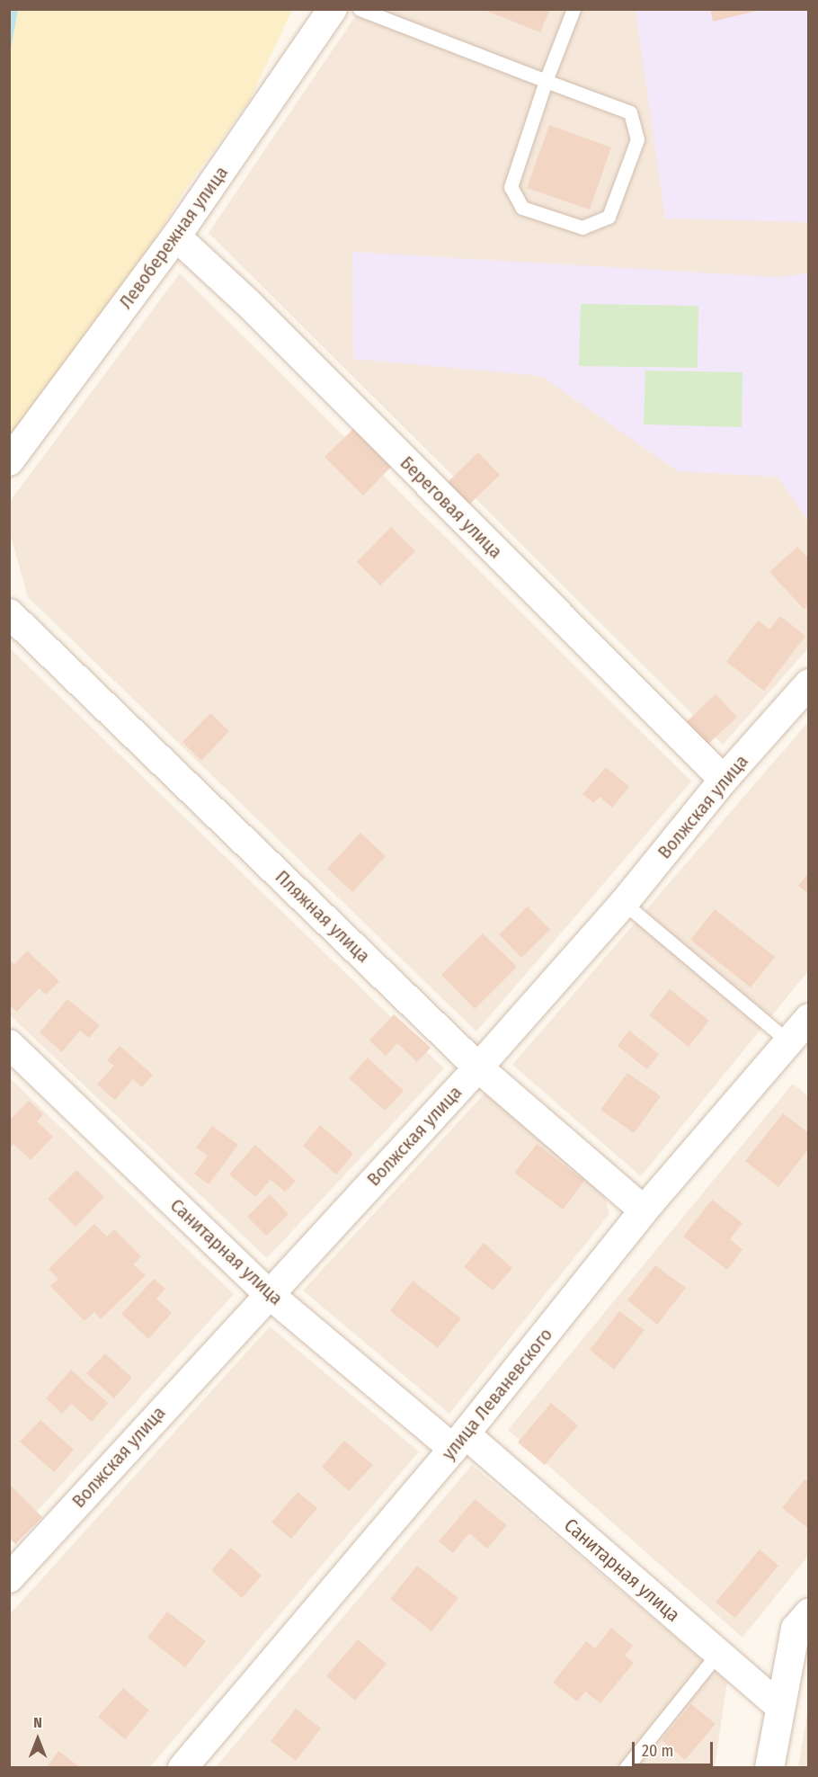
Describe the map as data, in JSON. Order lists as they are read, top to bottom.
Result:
{
  "streets": {
    "street": [
      "Левобережная улица",
      "Береговая улица",
      "Волжская улица",
      "Пляжная улица",
      "Санитарная улица",
      "улица Леваневского"
    ]
  },
  "crossings": [
    ["Левобережная улица", "Береговая улица"],
    ["Береговая улица", "Волжская улица"],
    ["Волжская улица", "Пляжная улица"],
    ["Волжская улица", "Санитарная улица"],
    ["Пляжная улица", "улица Леваневского"],
    ["Санитарная улица", "улица Леваневского"]
  ],
  "scale_bar": "20 m",
  "north": "top"
}
